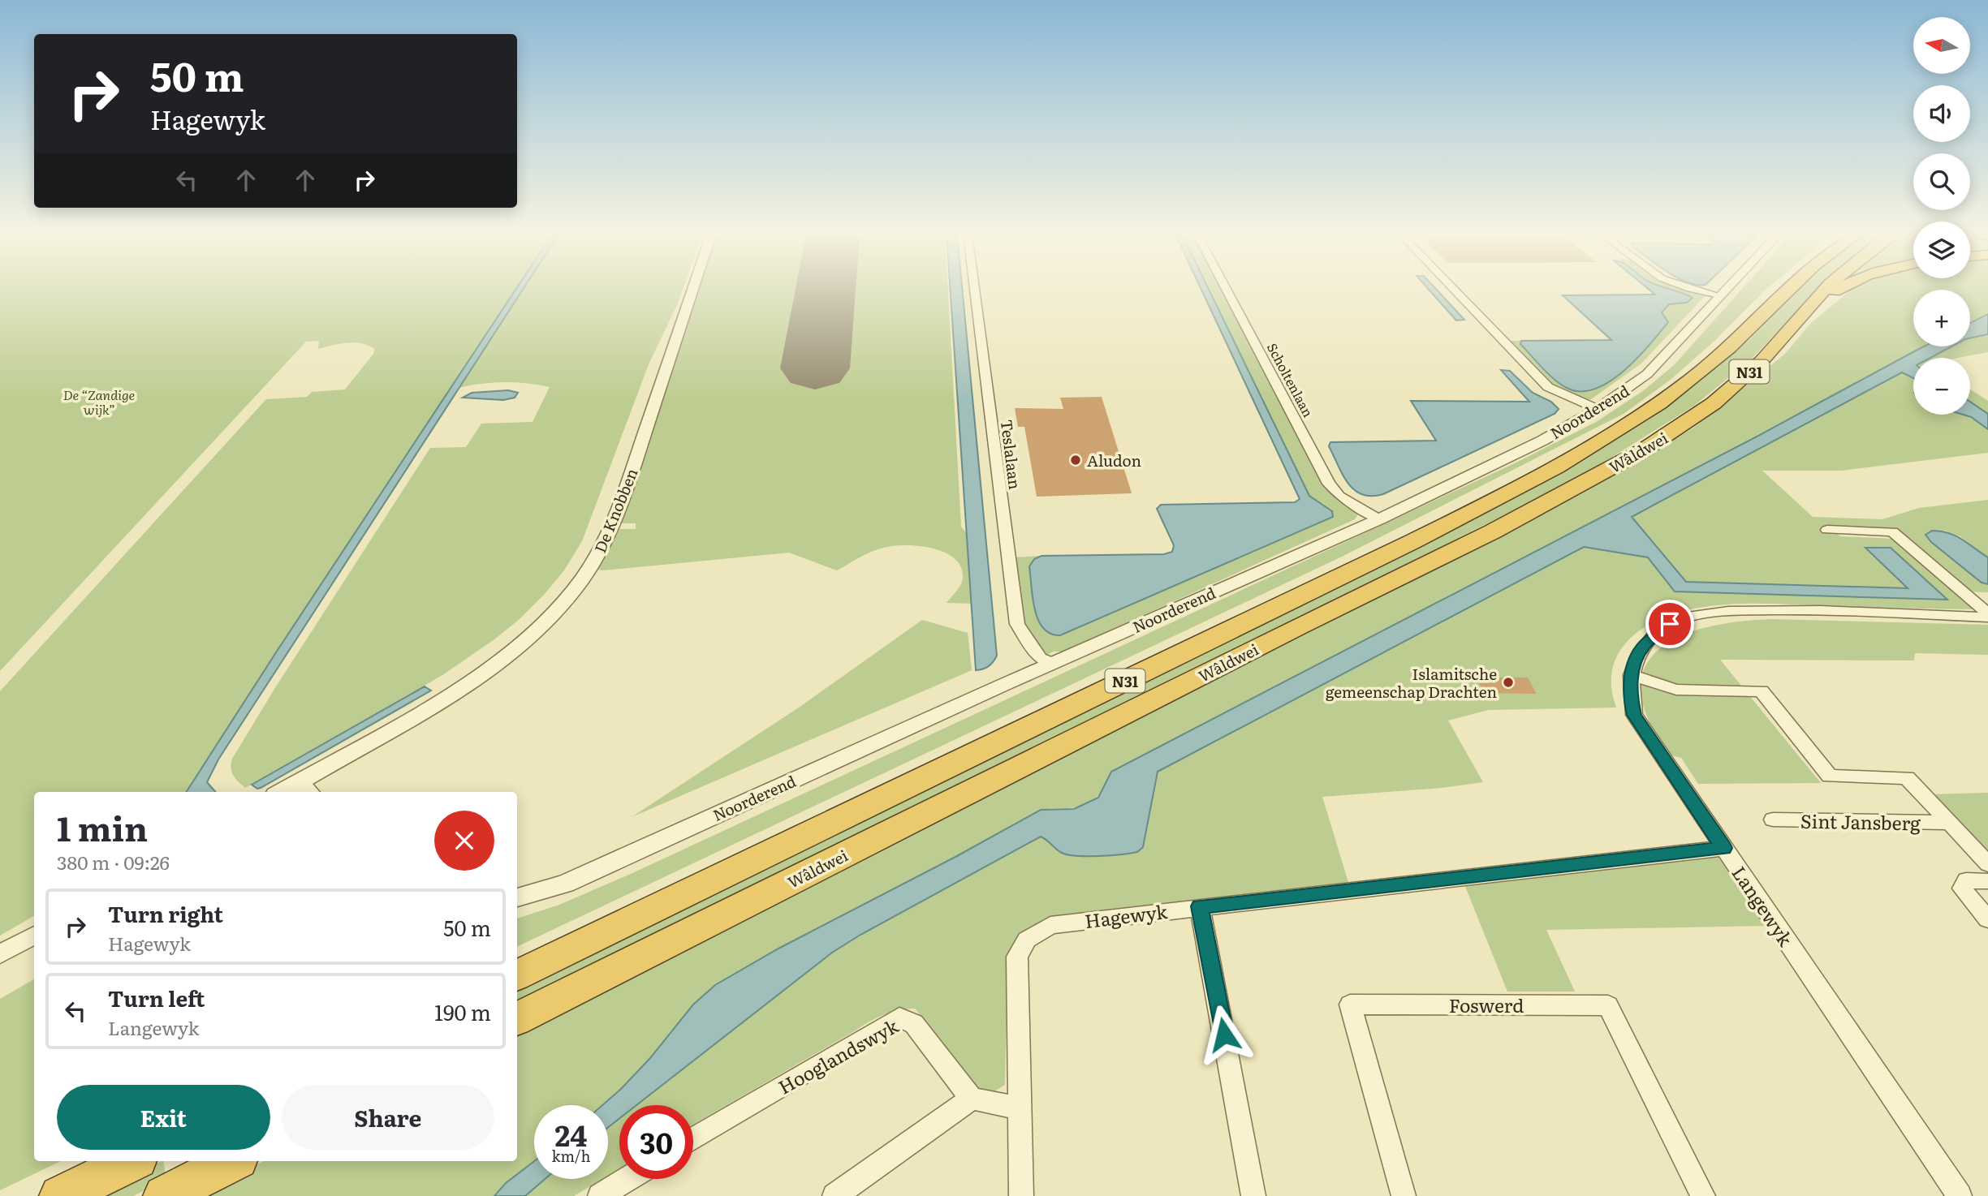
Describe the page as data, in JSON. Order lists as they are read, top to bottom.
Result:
{
  "streets": {
    "highway": ["N31", "Wâldwei"],
    "street": [
      "Scholtenlaan",
      "Noorderend",
      "Teslalaan",
      "De Knobben",
      "Sint Jansberg",
      "Langewyk",
      "Hagewyk",
      "Foswerd",
      "Hooglandswyk"
    ]
  },
  "crossings": [
    ["N31", "Wâldwei"],
    ["Scholtenlaan", "Noorderend"],
    ["Noorderend", "Teslalaan"],
    ["Sint Jansberg", "Langewyk"],
    ["Langewyk", "Hagewyk"]
  ],
  "parks": ["De “Zandige wijk”"],
  "places": ["Aludon", "Islamitsche gemeenschap Drachten"],
  "north": "left",
  "page": {
    "map_buttons": ["+", "−"],
    "turn": ["50 m", "Hagewyk"],
    "heading": ["1 min", "380 m · 09:26"],
    "list": [
      {
        "name": "Turn right",
        "note": "Hagewyk",
        "value": "50 m"
      },
      {
        "name": "Turn left",
        "note": "Langewyk",
        "value": "190 m"
      }
    ],
    "buttons": ["Exit", "Share"],
    "speed": "24 km/h",
    "limit": "30"
  }
}
